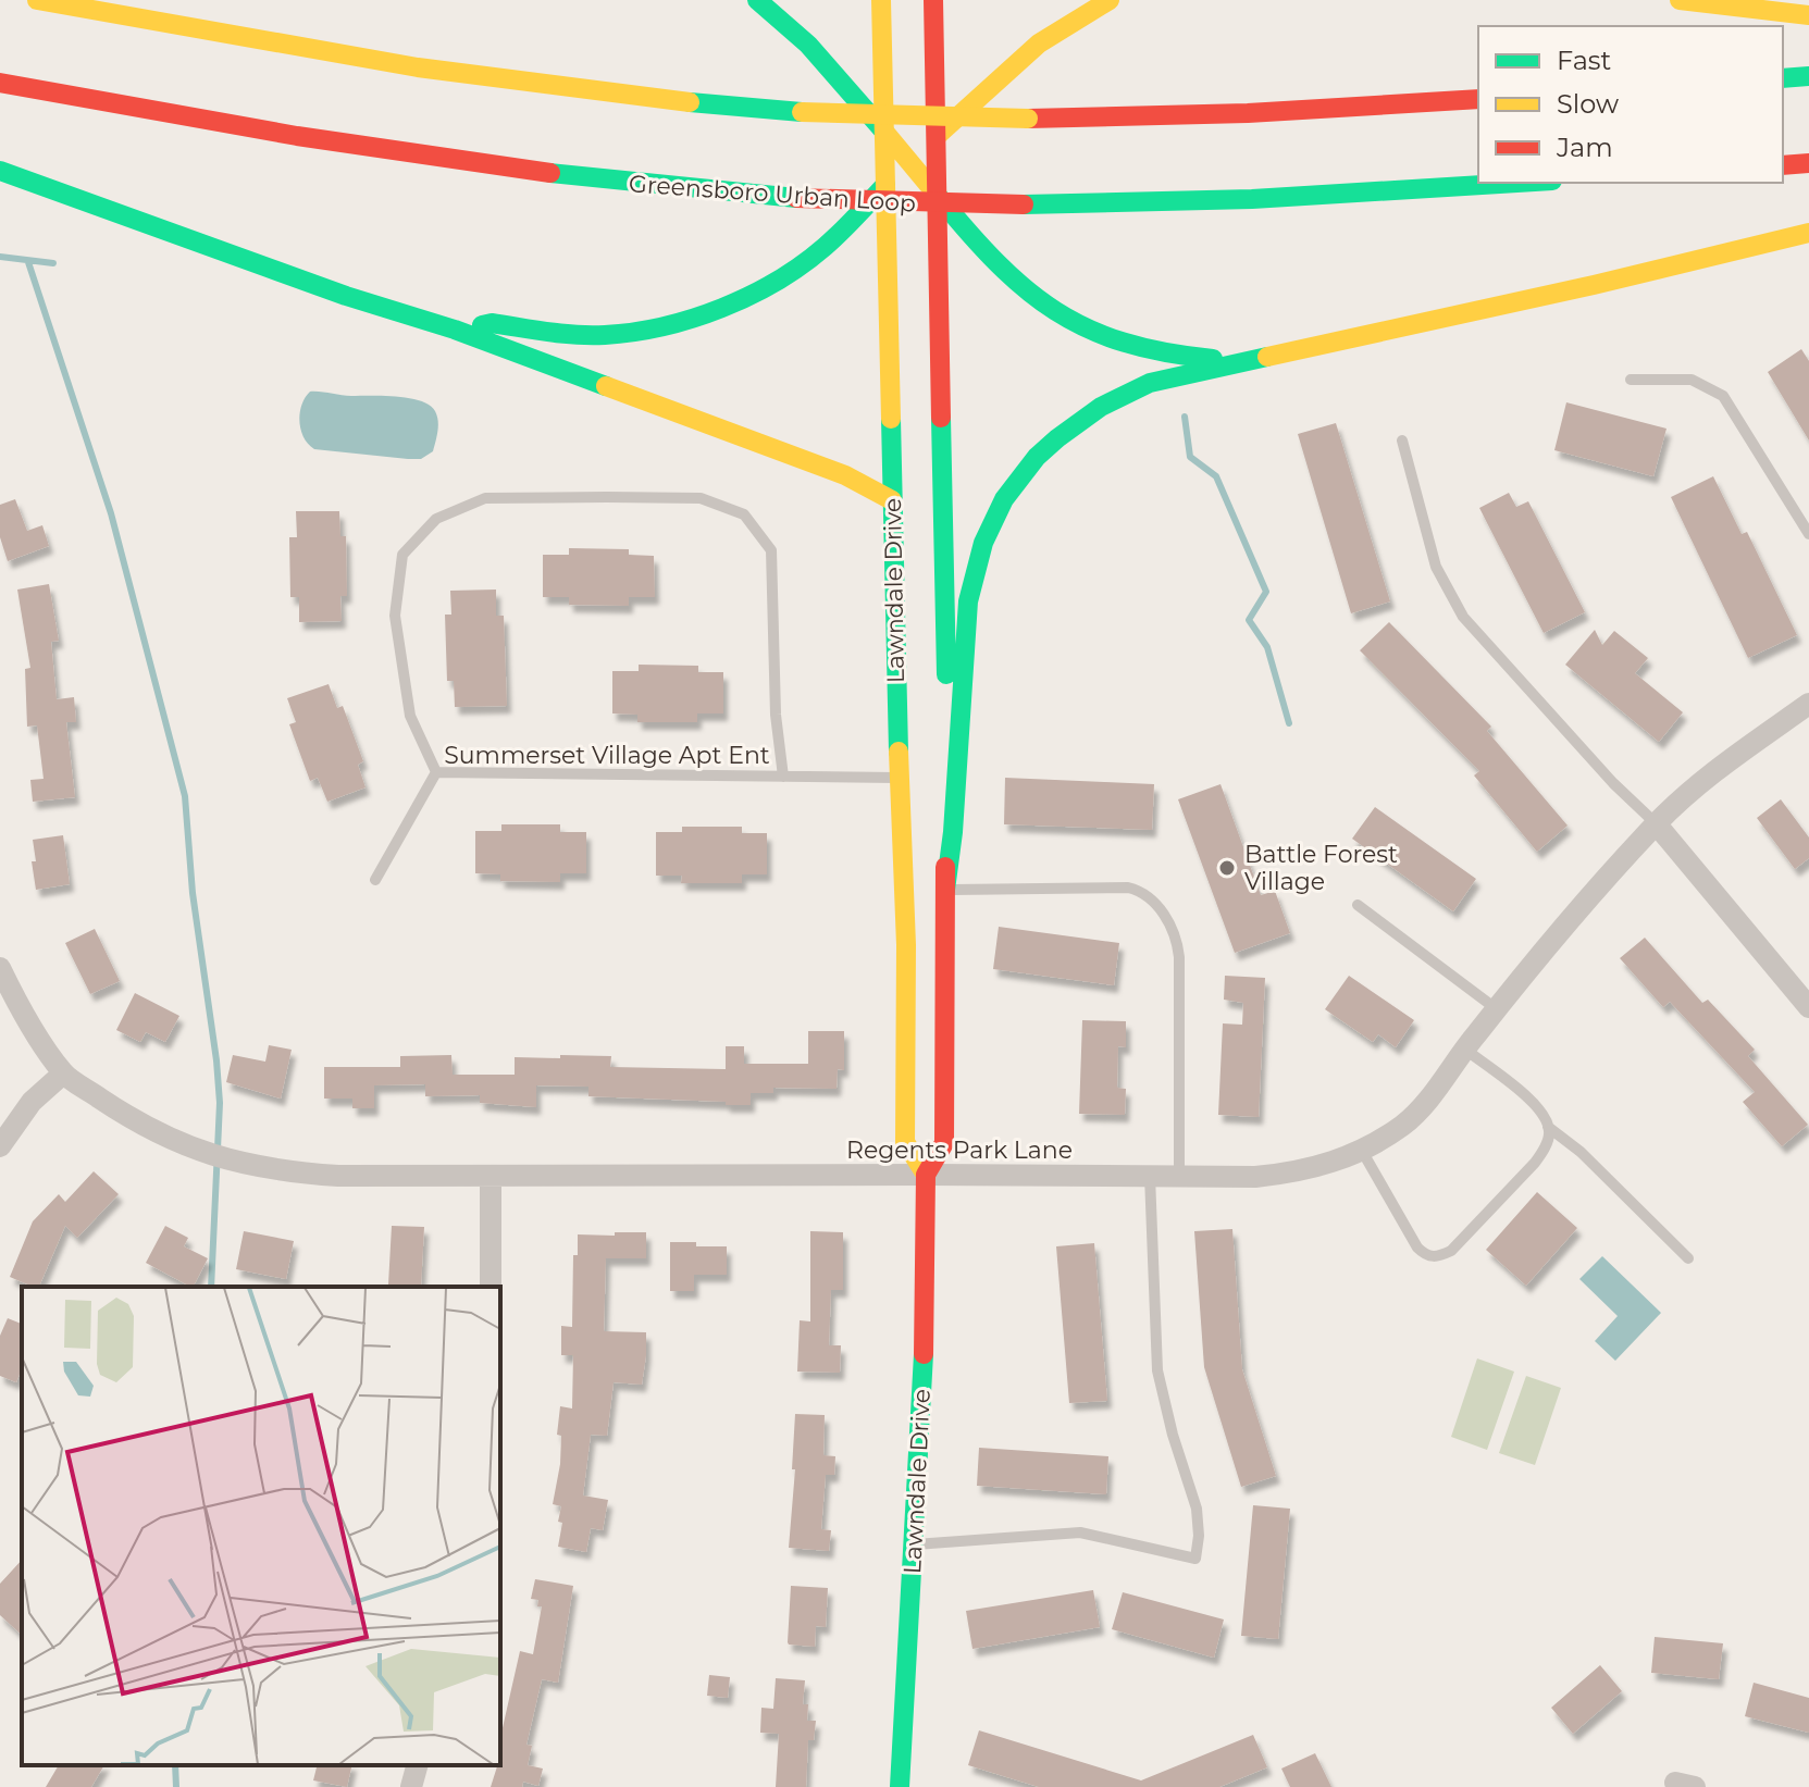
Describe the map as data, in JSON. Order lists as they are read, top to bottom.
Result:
{
  "streets": {
    "main road": ["Greensboro Urban Loop", "Lawndale Drive"],
    "street": ["Regents Park Lane"],
    "lane": ["Summerset Village Apt Ent"]
  },
  "crossings": [
    ["Lawndale Drive", "Summerset Village Apt Ent"],
    ["Lawndale Drive", "Regents Park Lane"]
  ],
  "places": ["Battle Forest Village"],
  "legend": ["Fast", "Slow", "Jam"]
}
